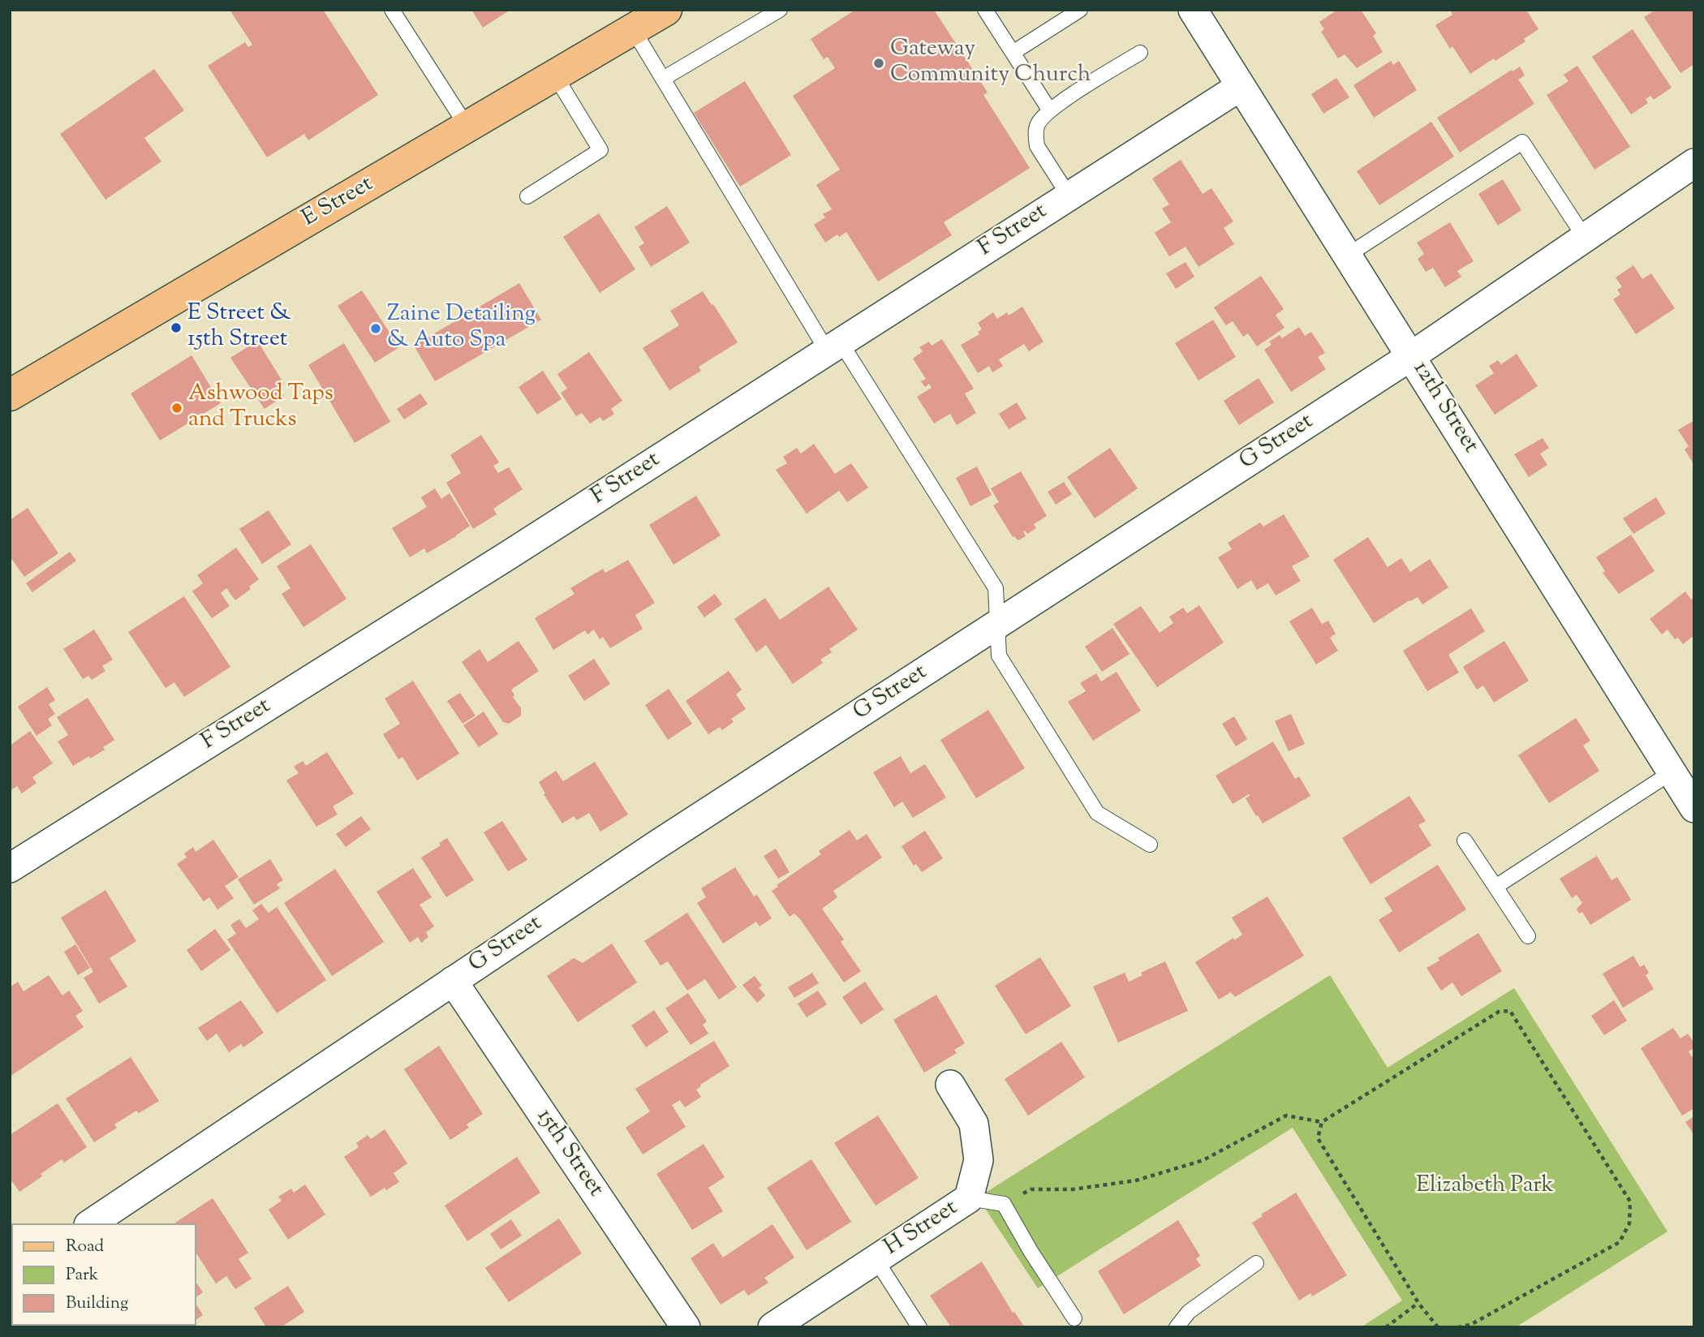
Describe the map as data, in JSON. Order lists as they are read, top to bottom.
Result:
{
  "streets": {
    "main road": ["E Street"],
    "street": [
      "F Street",
      "12th Street",
      "G Street",
      "15th Street",
      "H Street"
    ]
  },
  "crossings": [
    ["F Street", "12th Street"],
    ["12th Street", "G Street"],
    ["G Street", "15th Street"]
  ],
  "parks": ["Elizabeth Park"],
  "places": [
    "Gateway Community Church",
    "E Street & 15th Street",
    "Zaine Detailing & Auto Spa",
    "Ashwood Taps and Trucks"
  ],
  "legend": ["Road", "Park", "Building"]
}
